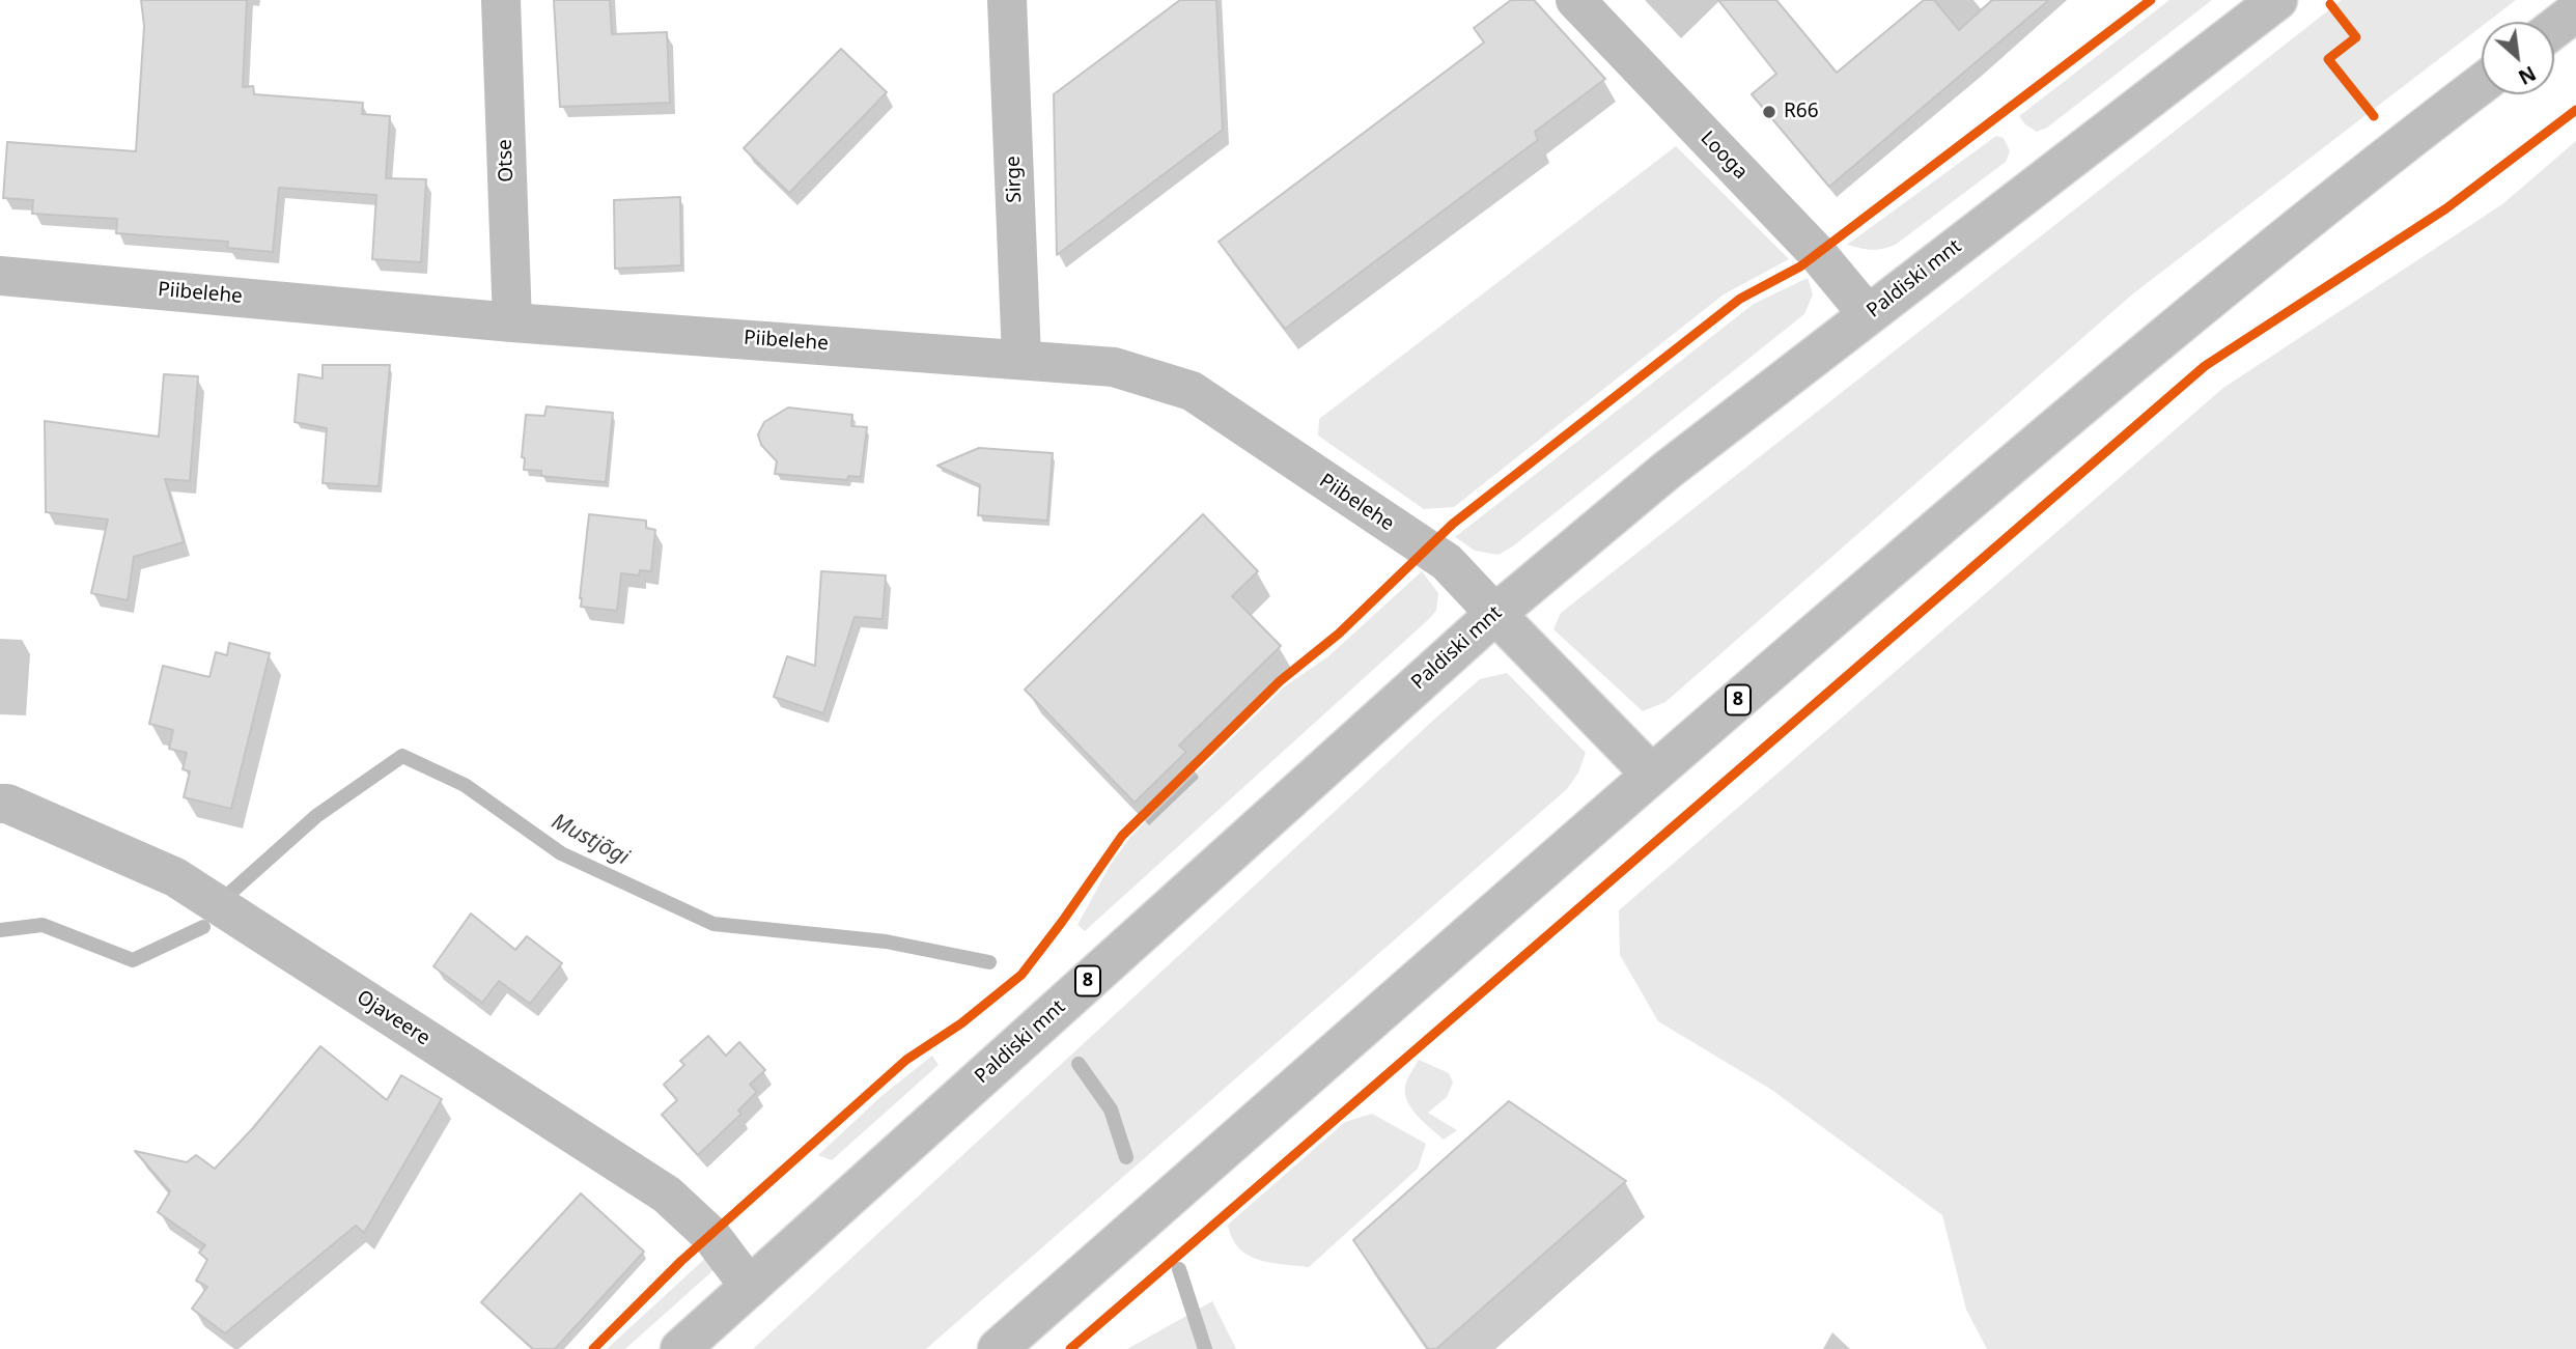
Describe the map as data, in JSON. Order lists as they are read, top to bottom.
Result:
{
  "streets": {
    "main road": [
      "Looga",
      "Otse",
      "Sirge",
      "Paldiski mnt",
      "Piibelehe",
      "8",
      "Ojaveere"
    ]
  },
  "crossings": [
    ["Looga", "Paldiski mnt"],
    ["Otse", "Piibelehe"],
    ["Sirge", "Piibelehe"],
    ["Paldiski mnt", "Piibelehe"],
    ["Paldiski mnt", "Ojaveere"],
    ["Piibelehe", "8"]
  ],
  "water": ["Mustjõgi"],
  "places": ["R66"],
  "north": "bottom right"
}
